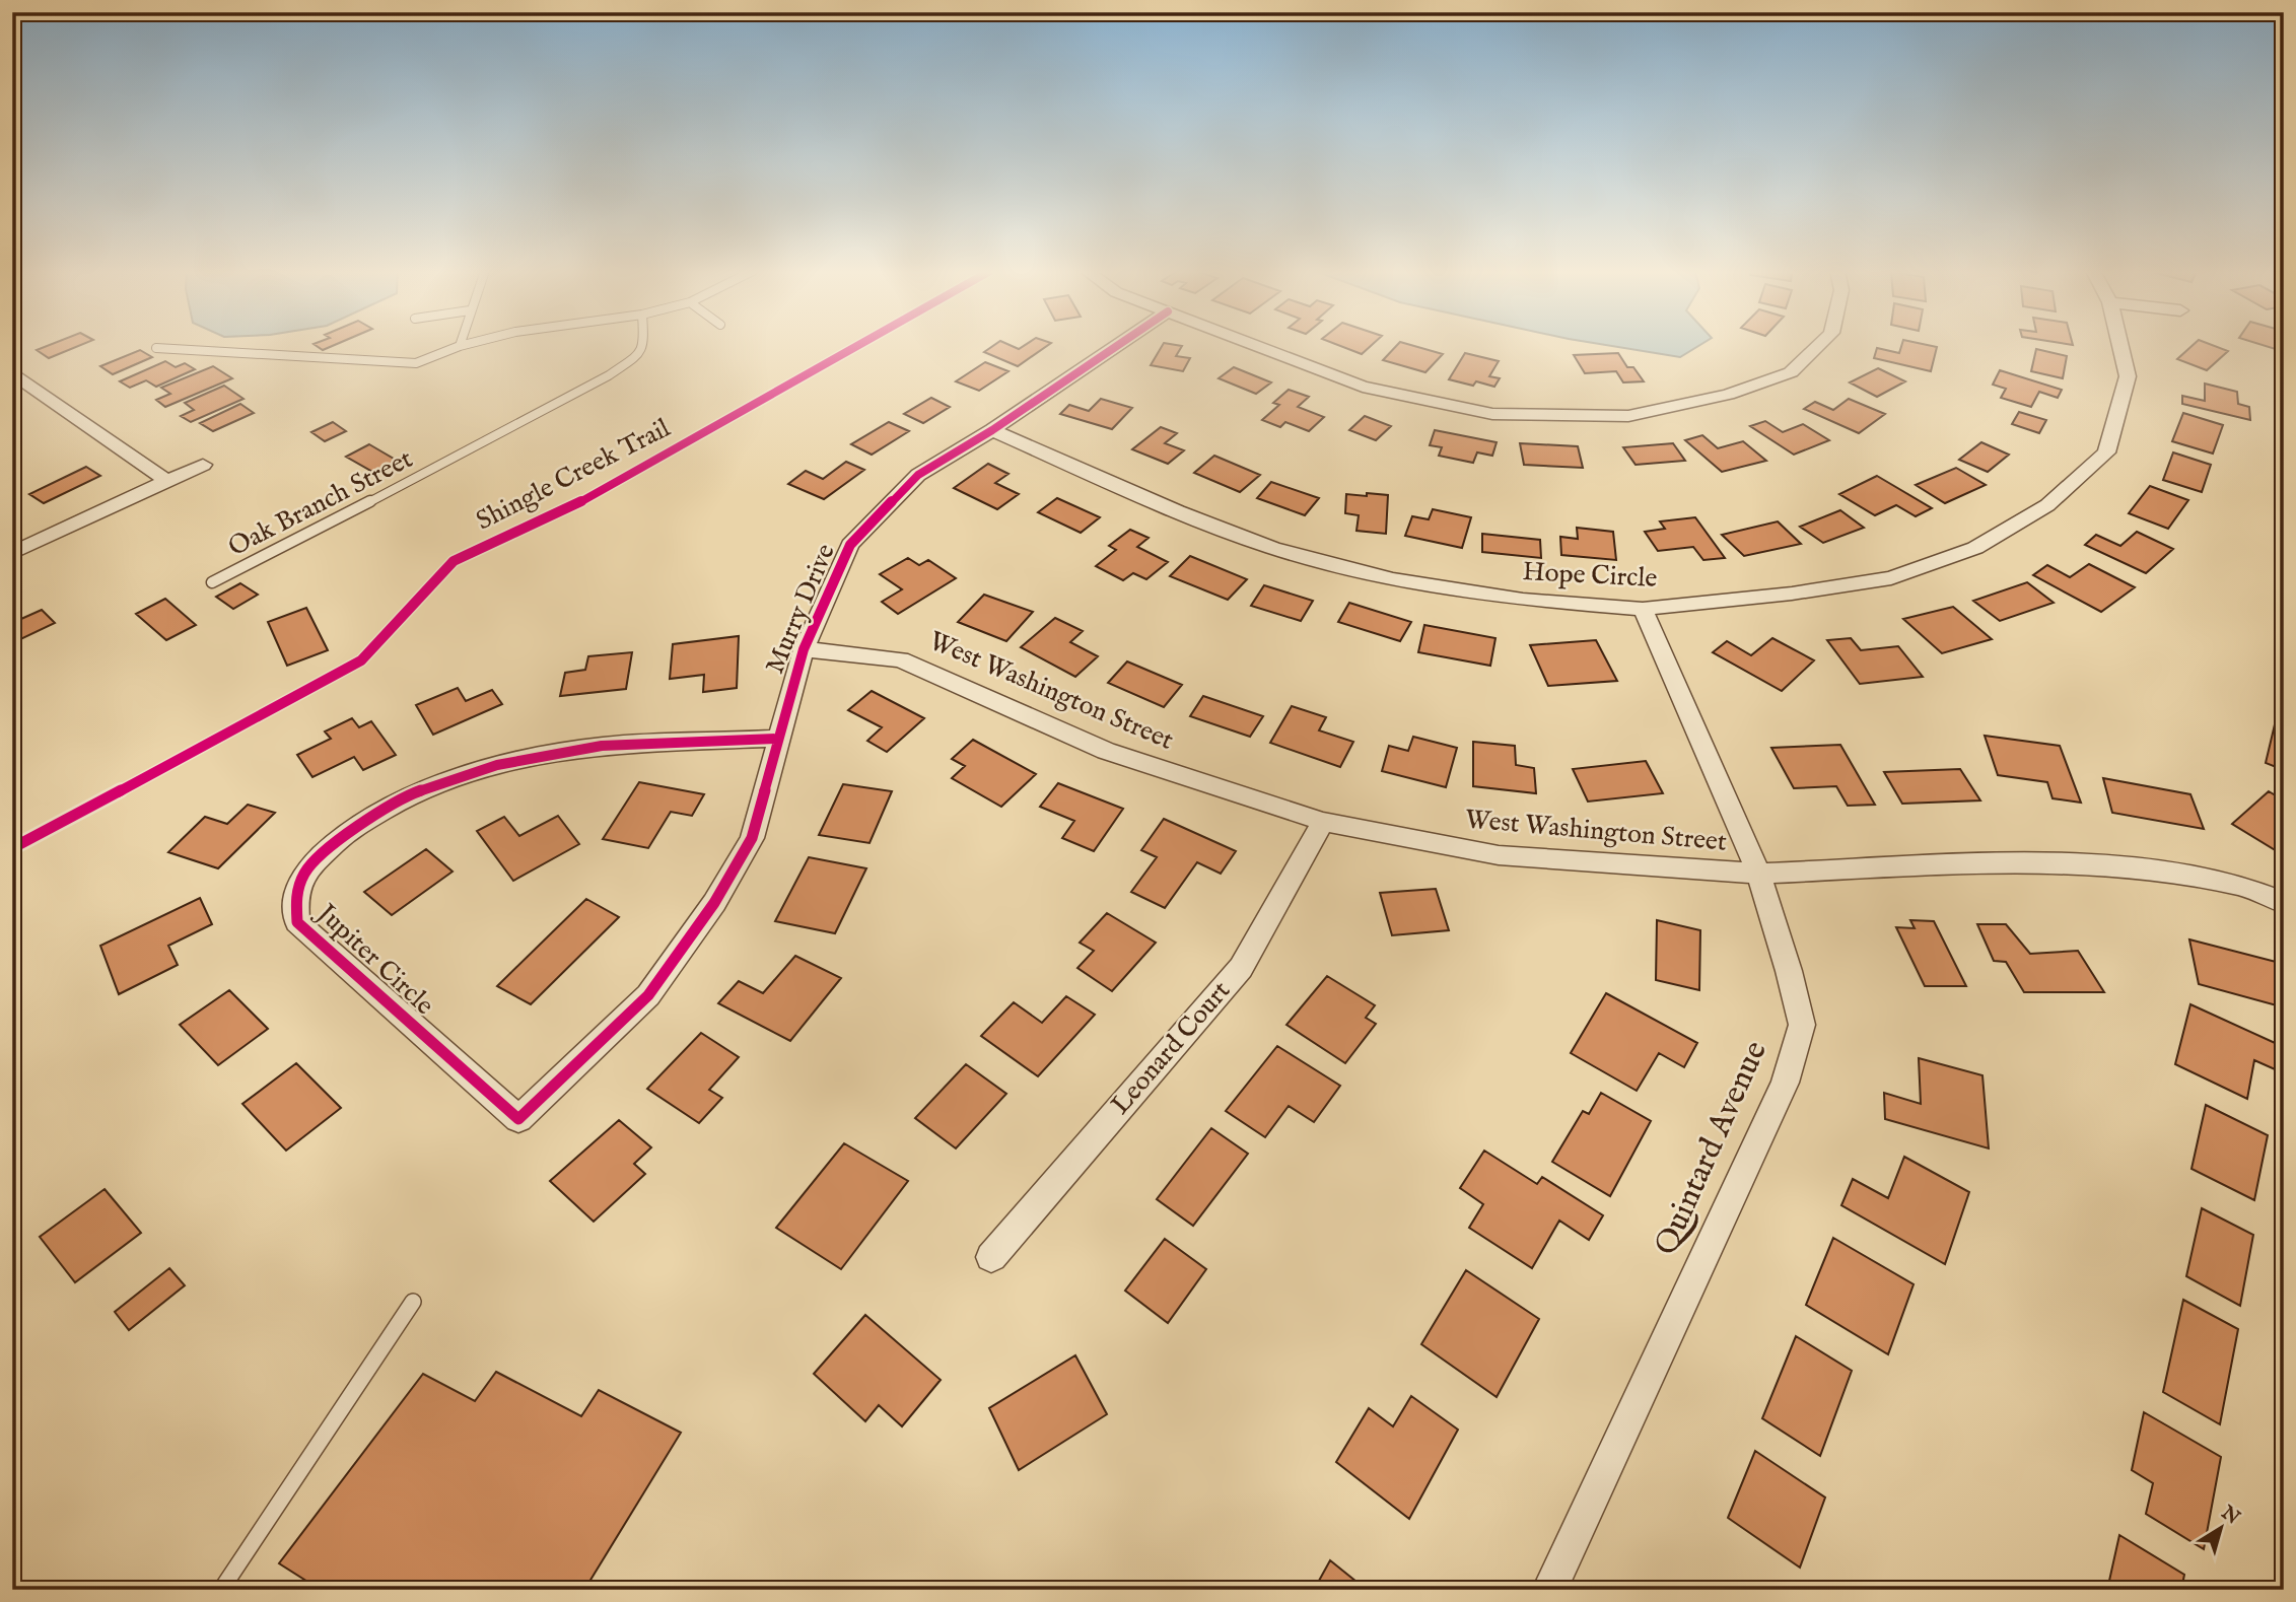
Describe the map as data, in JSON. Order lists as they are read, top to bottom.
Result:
{
  "streets": {
    "street": [
      "Hope Circle",
      "Murry Drive",
      "West Washington Street",
      "Jupiter Circle",
      "Leonard Court",
      "Quintard Avenue"
    ],
    "lane": ["Oak Branch Street"],
    "cycle path": ["Shingle Creek Trail"]
  },
  "crossings": [
    ["Hope Circle", "Murry Drive"],
    ["Hope Circle", "Quintard Avenue"],
    ["Murry Drive", "West Washington Street"],
    ["Murry Drive", "Jupiter Circle"],
    ["West Washington Street", "Leonard Court"],
    ["West Washington Street", "Quintard Avenue"]
  ],
  "north": "top right"
}
